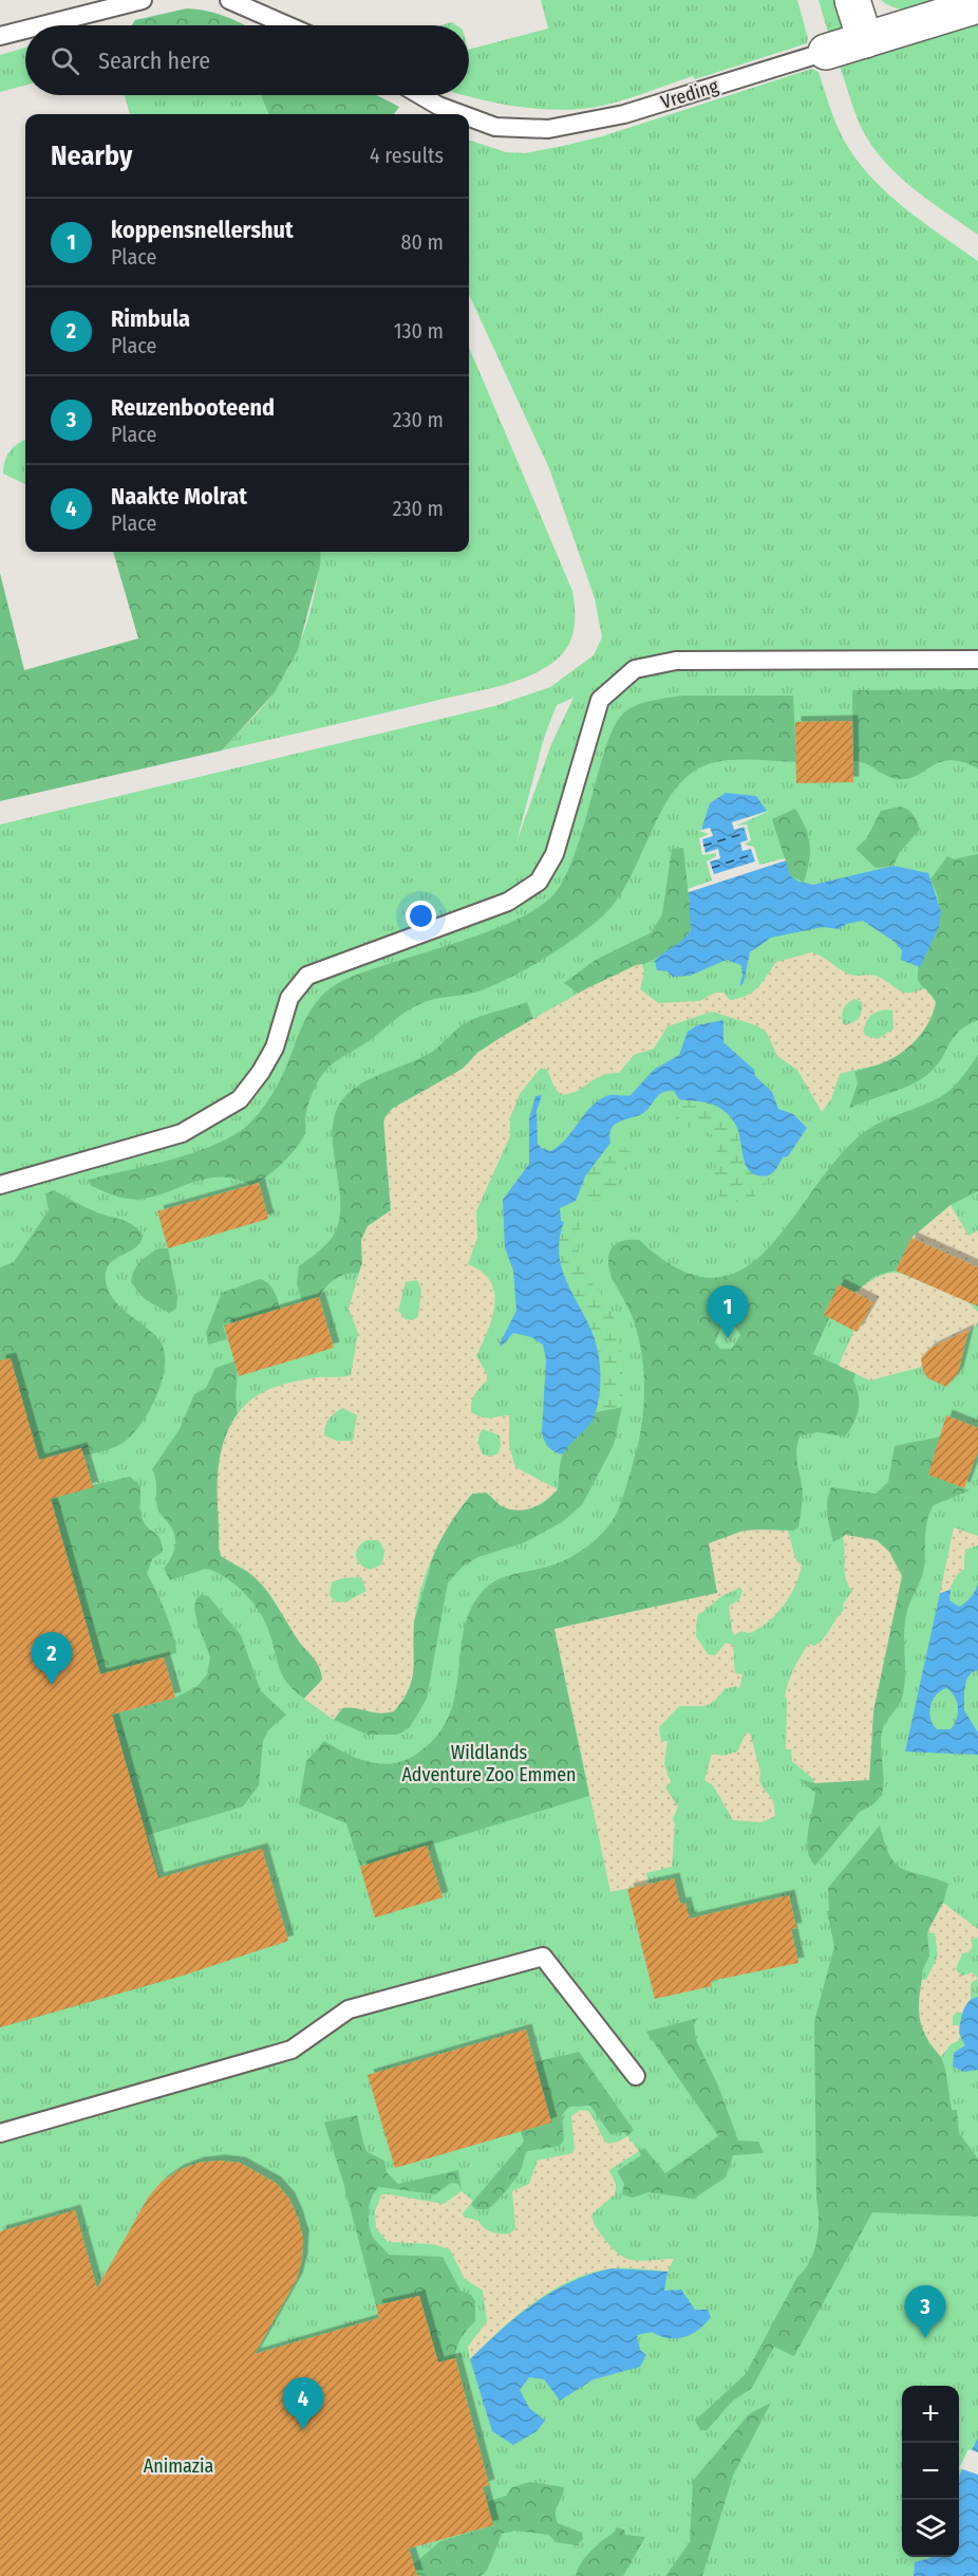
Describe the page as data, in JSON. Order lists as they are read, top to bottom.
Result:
{
  "streets": {
    "street": ["Vreding"]
  },
  "parks": ["Wildlands Adventure Zoo Emmen", "Animazia"],
  "page": {
    "search": "Search here",
    "heading": ["Nearby", "4 results"],
    "list": [
      {
        "mark": "1",
        "name": "koppensnellershut",
        "note": "Place",
        "value": "80 m"
      },
      {
        "mark": "2",
        "name": "Rimbula",
        "note": "Place",
        "value": "130 m"
      },
      {
        "mark": "3",
        "name": "Reuzenbooteend",
        "note": "Place",
        "value": "230 m"
      },
      {
        "mark": "4",
        "name": "Naakte Molrat",
        "note": "Place",
        "value": "230 m"
      }
    ],
    "pins": [
      "1",
      "2",
      "3",
      "4"
    ],
    "map_buttons": ["+", "−"]
  }
}
